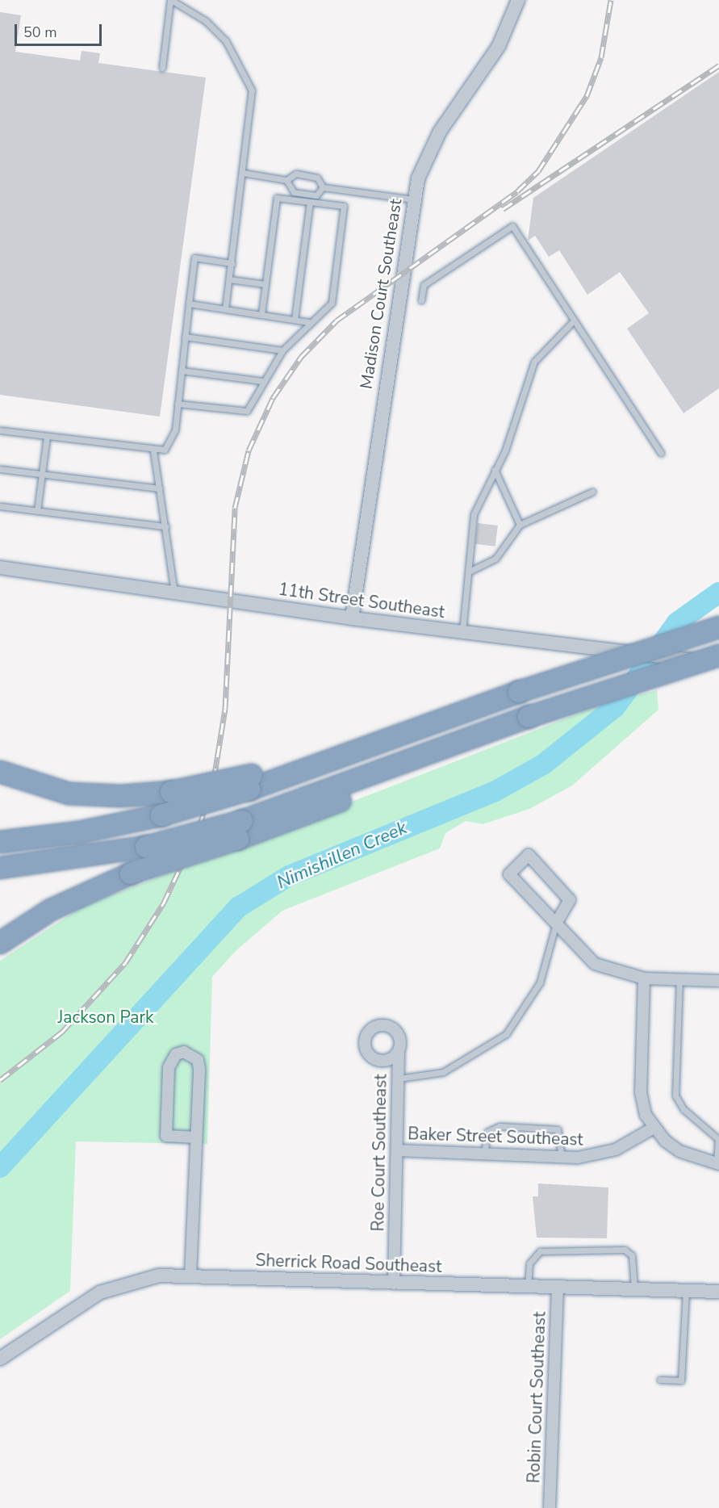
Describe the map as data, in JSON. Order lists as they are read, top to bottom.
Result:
{
  "streets": {
    "street": [
      "Madison Court Southeast",
      "11th Street Southeast",
      "Baker Street Southeast",
      "Roe Court Southeast",
      "Sherrick Road Southeast",
      "Robin Court Southeast"
    ]
  },
  "crossings": [
    ["Madison Court Southeast", "11th Street Southeast"],
    ["Baker Street Southeast", "Roe Court Southeast"],
    ["Roe Court Southeast", "Sherrick Road Southeast"],
    ["Sherrick Road Southeast", "Robin Court Southeast"]
  ],
  "water": ["Nimishillen Creek"],
  "parks": ["Jackson Park"],
  "scale_bar": "50 m"
}
